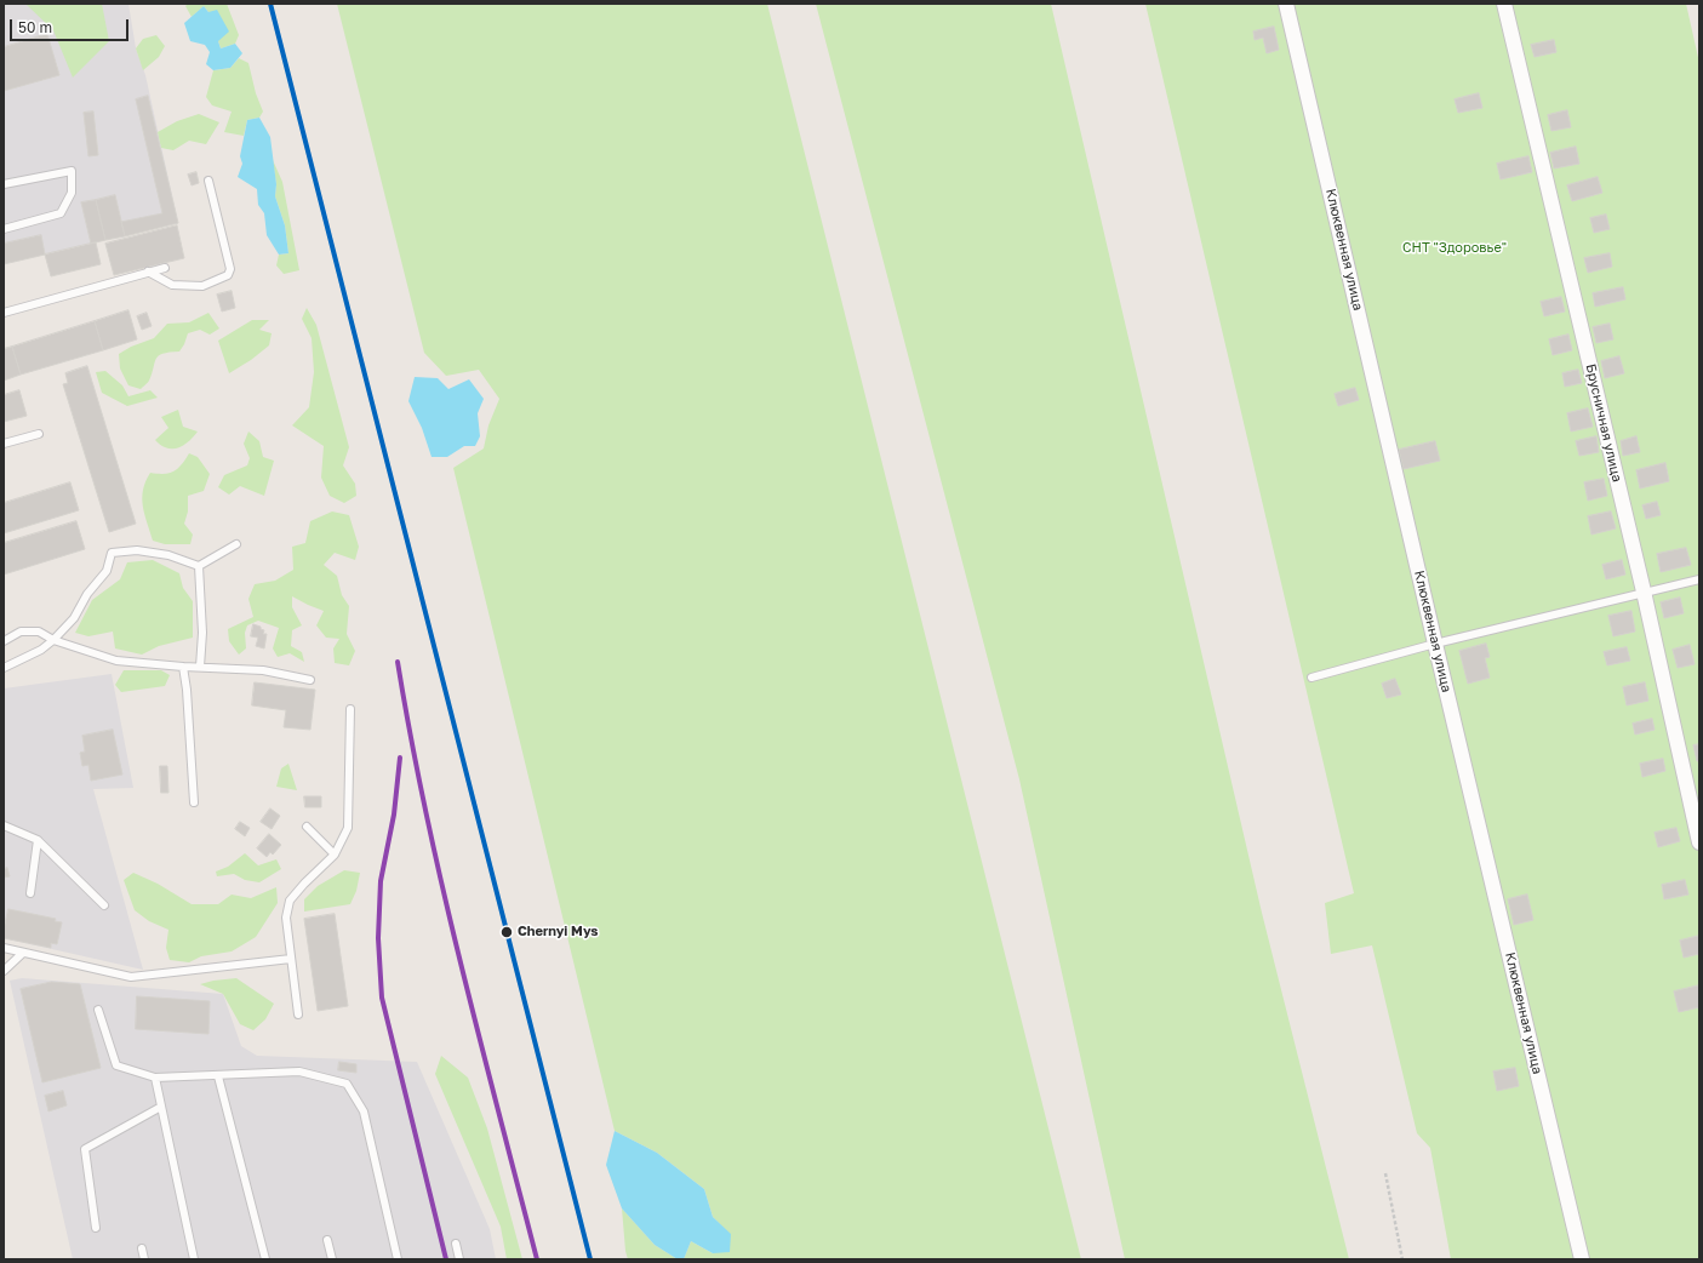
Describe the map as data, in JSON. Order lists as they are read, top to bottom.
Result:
{
  "streets": {
    "street": ["Клюквенная улица", "Брусничная улица"]
  },
  "parks": ["СНТ \"Здоровье\""],
  "places": ["Chernyi Mys"],
  "scale_bar": "50 m"
}
